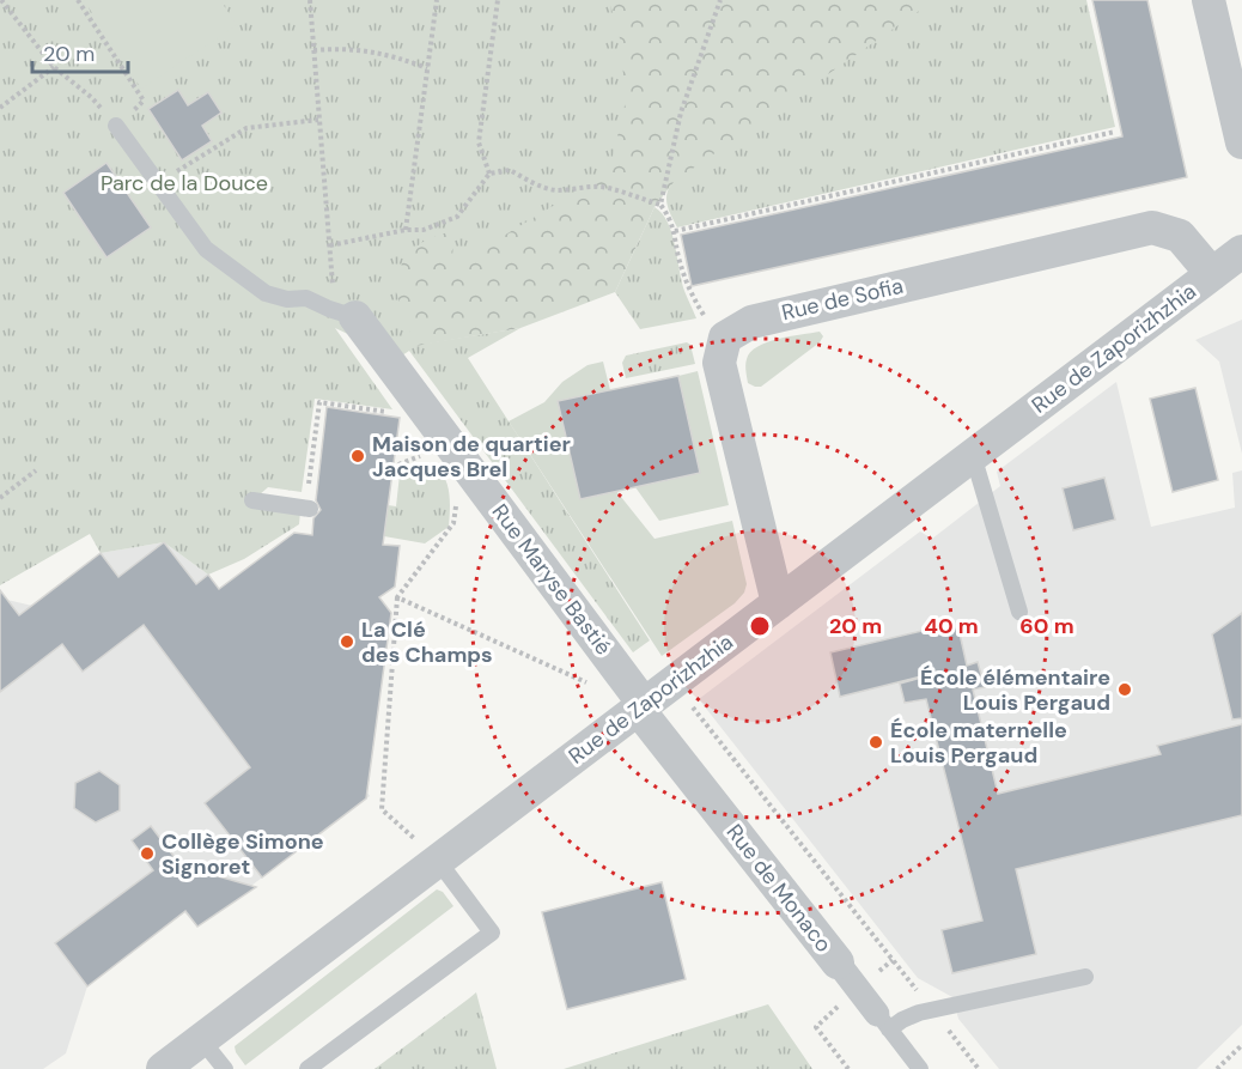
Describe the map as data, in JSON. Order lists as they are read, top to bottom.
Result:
{
  "streets": {
    "street": [
      "Rue de Sofia",
      "Rue de Zaporizhzhia",
      "Rue Maryse Bastié",
      "Rue de Monaco"
    ]
  },
  "crossings": [
    ["Rue de Sofia", "Rue de Zaporizhzhia"],
    ["Rue de Zaporizhzhia", "Rue Maryse Bastié"],
    ["Rue de Zaporizhzhia", "Rue de Monaco"],
    ["Rue Maryse Bastié", "Rue de Monaco"]
  ],
  "parks": ["Parc de la Douce"],
  "places": [
    "Maison de quartier Jacques Brel",
    "La Clé des Champs",
    "École élémentaire Louis Pergaud",
    "École maternelle Louis Pergaud",
    "Collège Simone Signoret"
  ],
  "scale_bar": "20 m",
  "rings": ["20 m", "40 m", "60 m"]
}
